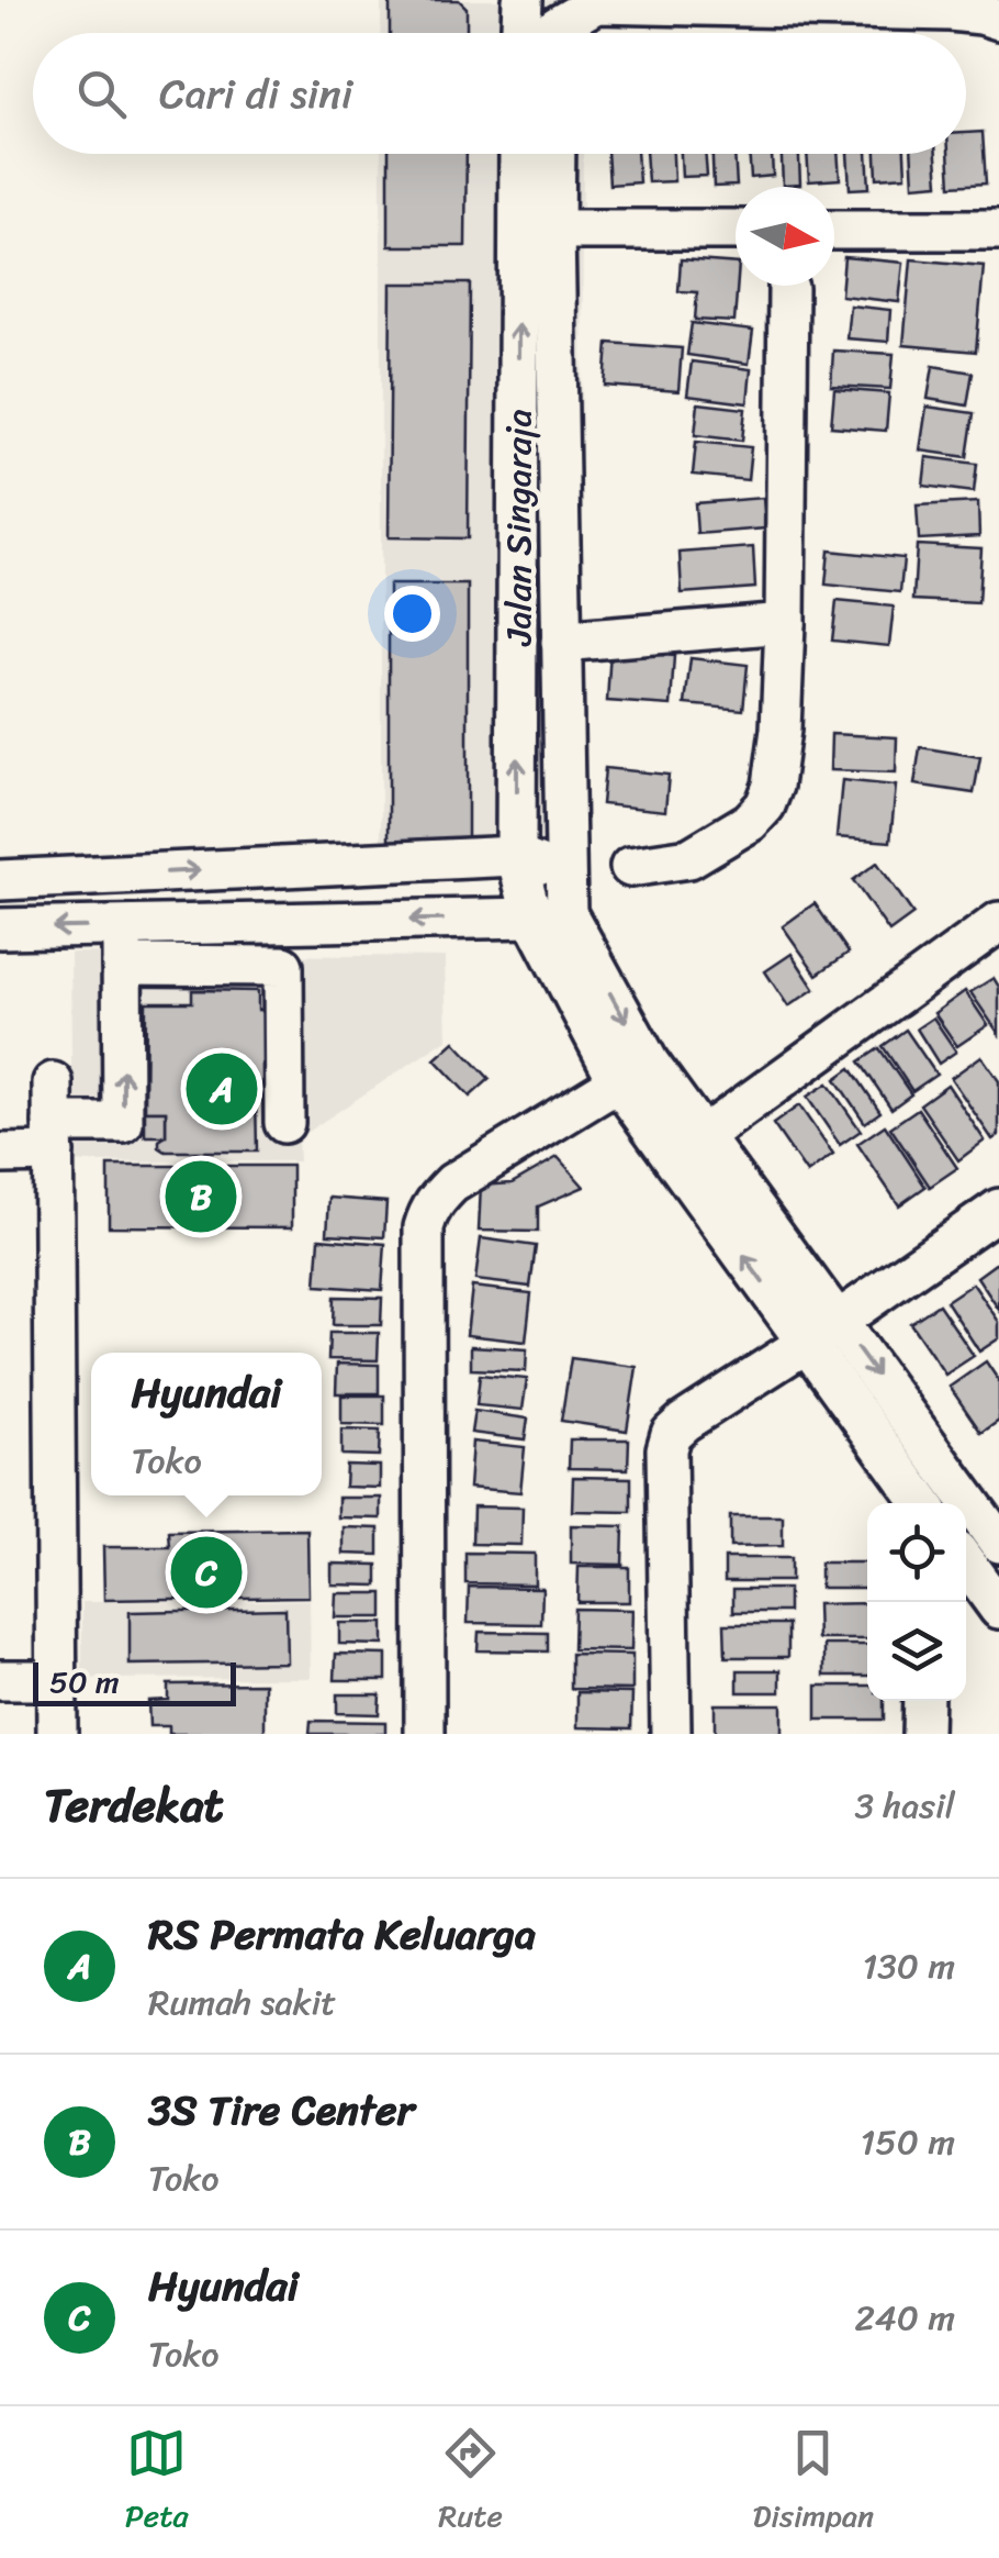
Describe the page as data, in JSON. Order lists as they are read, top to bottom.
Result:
{
  "streets": {
    "street": ["Jalan Singaraja"]
  },
  "scale_bar": "50 m",
  "north": "right",
  "page": {
    "search": "Cari di sini",
    "pins": ["A", "B", "C"],
    "popup": ["Hyundai", "Toko"],
    "scale": "50 m",
    "heading": ["Terdekat", "3 hasil"],
    "list": [
      {
        "mark": "A",
        "name": "RS Permata Keluarga",
        "note": "Rumah sakit",
        "value": "130 m"
      },
      {
        "mark": "B",
        "name": "3S Tire Center",
        "note": "Toko",
        "value": "150 m"
      },
      {
        "mark": "C",
        "name": "Hyundai",
        "note": "Toko",
        "value": "240 m"
      }
    ],
    "nav": ["Peta", "Rute", "Disimpan"]
  }
}
